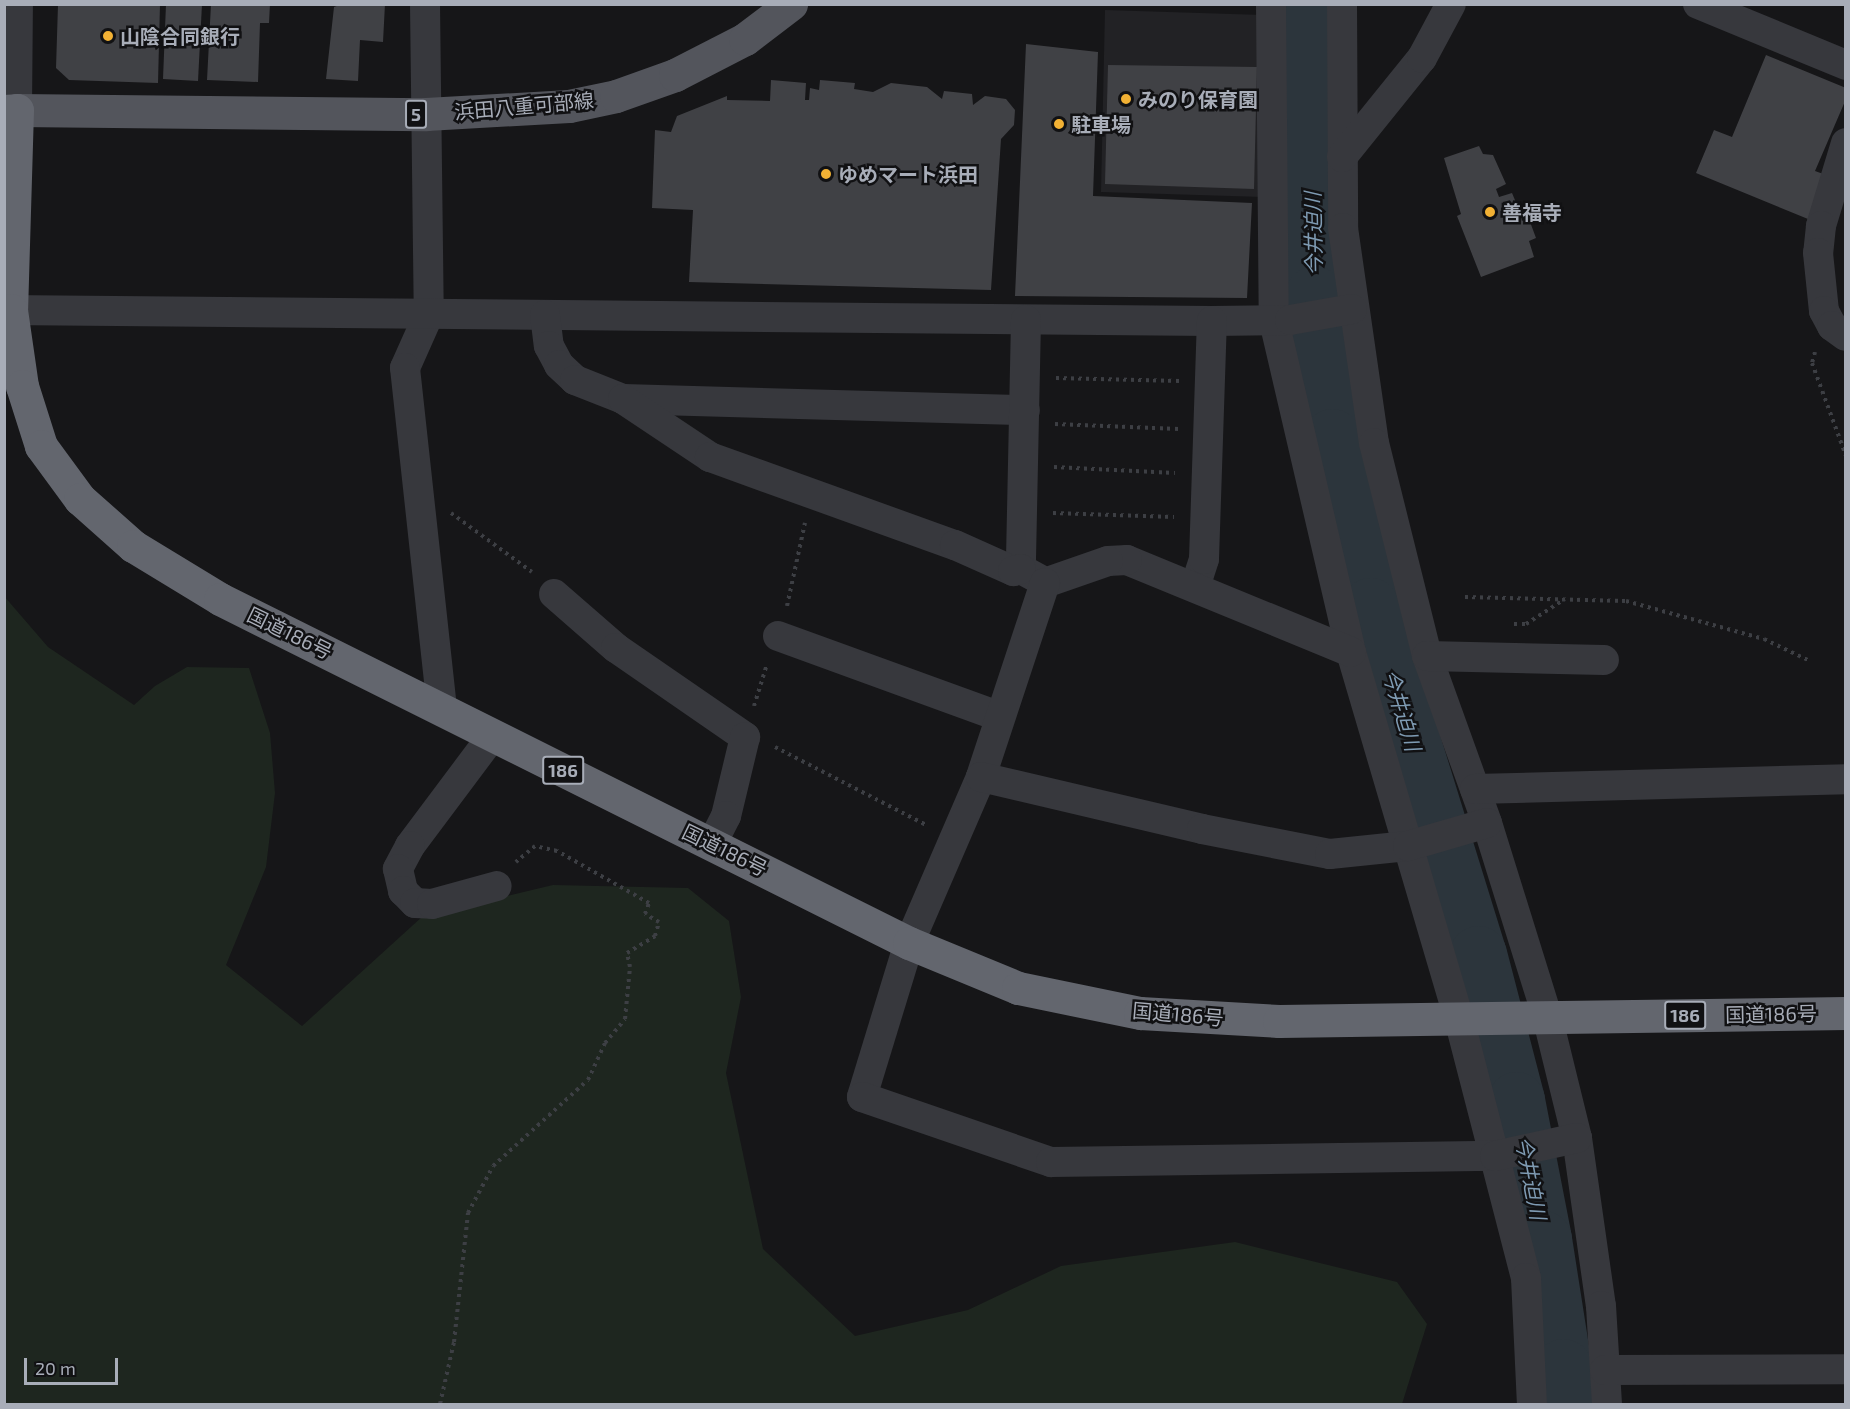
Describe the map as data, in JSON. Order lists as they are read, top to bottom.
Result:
{
  "streets": {
    "highway": ["国道186号", "186"],
    "main road": ["浜田八重可部線", "5"]
  },
  "crossings": [
    ["浜田八重可部線", "国道186号"]
  ],
  "water": ["今井迫川"],
  "places": [
    "山陰合同銀行",
    "みのり保育園",
    "駐車場",
    "ゆめマート浜田",
    "善福寺"
  ],
  "scale_bar": "20 m"
}
